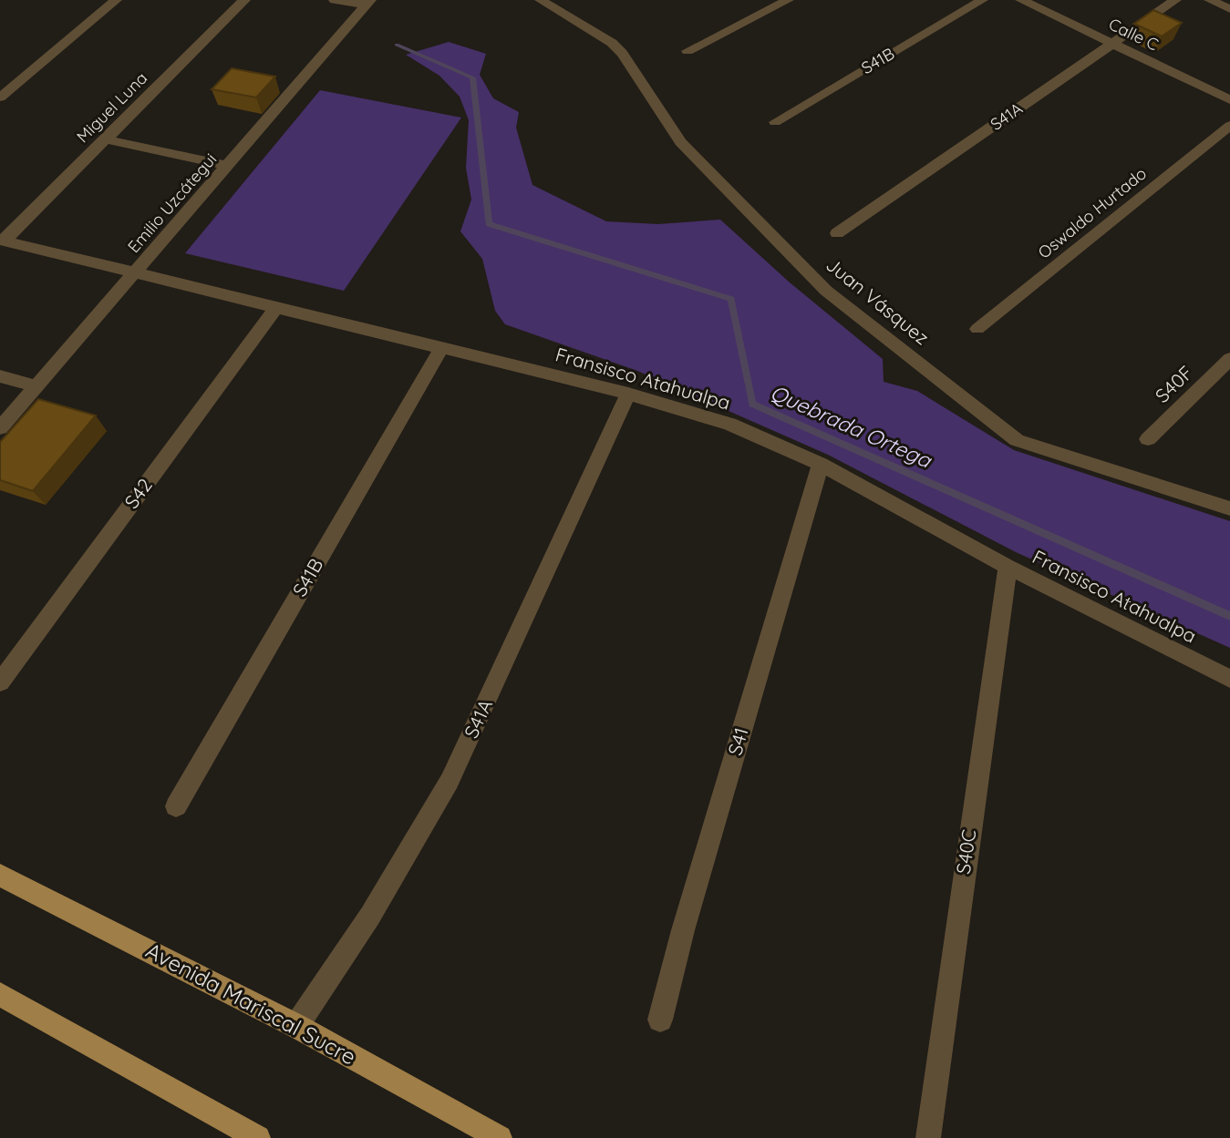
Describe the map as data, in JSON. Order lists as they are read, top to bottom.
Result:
{
  "streets": {
    "main road": ["Avenida Mariscal Sucre"],
    "street": [
      "Calle C",
      "S41B",
      "Miguel Luna",
      "S41A",
      "Emilio Uzcátegui",
      "Oswaldo Hurtado",
      "Juan Vásquez",
      "Fransisco Atahualpa",
      "S40F",
      "S42",
      "S41",
      "S40C"
    ]
  },
  "crossings": [
    ["Calle C", "S41A"],
    ["S41B", "Fransisco Atahualpa"],
    ["Miguel Luna", "Fransisco Atahualpa"],
    ["S41A", "Fransisco Atahualpa"],
    ["S41A", "Avenida Mariscal Sucre"],
    ["Emilio Uzcátegui", "Fransisco Atahualpa"],
    ["Fransisco Atahualpa", "S42"],
    ["Fransisco Atahualpa", "S41"],
    ["Fransisco Atahualpa", "S40C"]
  ],
  "water": ["Quebrada Ortega"]
}
